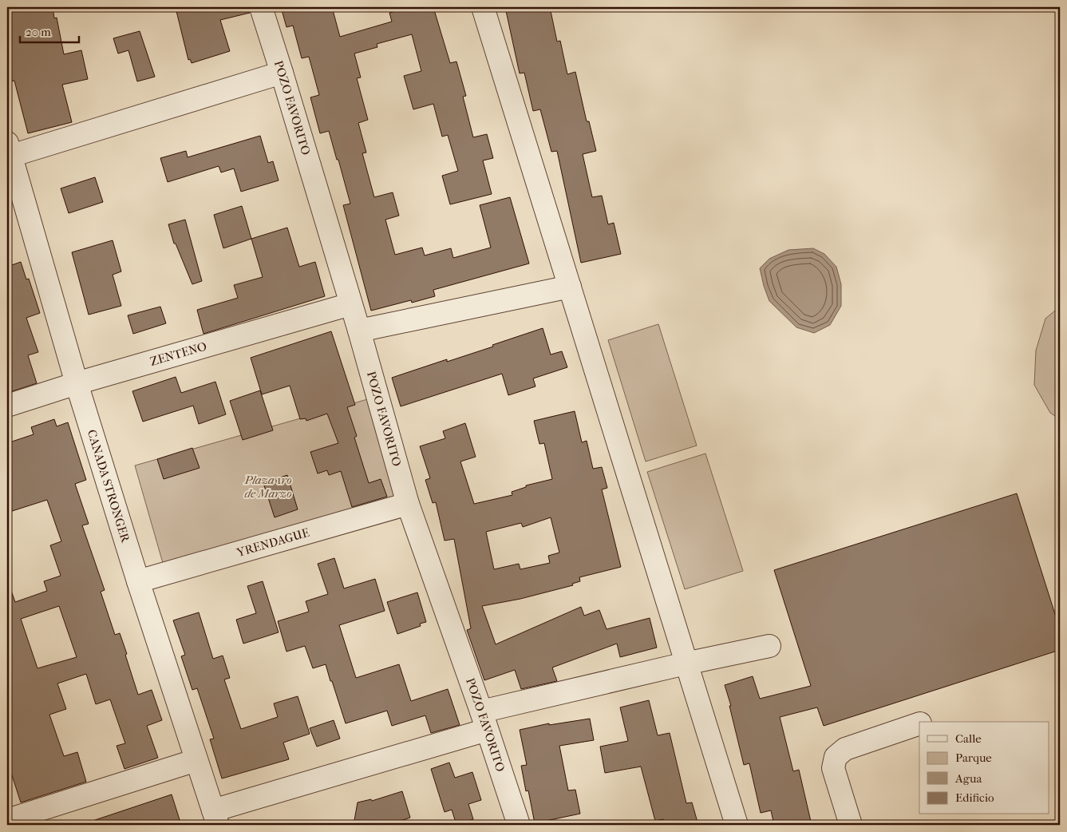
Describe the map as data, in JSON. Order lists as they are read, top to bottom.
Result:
{
  "streets": {
    "street": [
      "POZO FAVORITO",
      "ZENTENO",
      "CANADA STRONGER",
      "YRENDAGUE"
    ]
  },
  "crossings": [
    ["POZO FAVORITO", "ZENTENO"],
    ["POZO FAVORITO", "YRENDAGUE"],
    ["ZENTENO", "CANADA STRONGER"],
    ["CANADA STRONGER", "YRENDAGUE"]
  ],
  "parks": ["Plaza 1ro de Marzo"],
  "legend": [
    "Calle",
    "Parque",
    "Agua",
    "Edificio"
  ],
  "scale_bar": "20 m"
}
